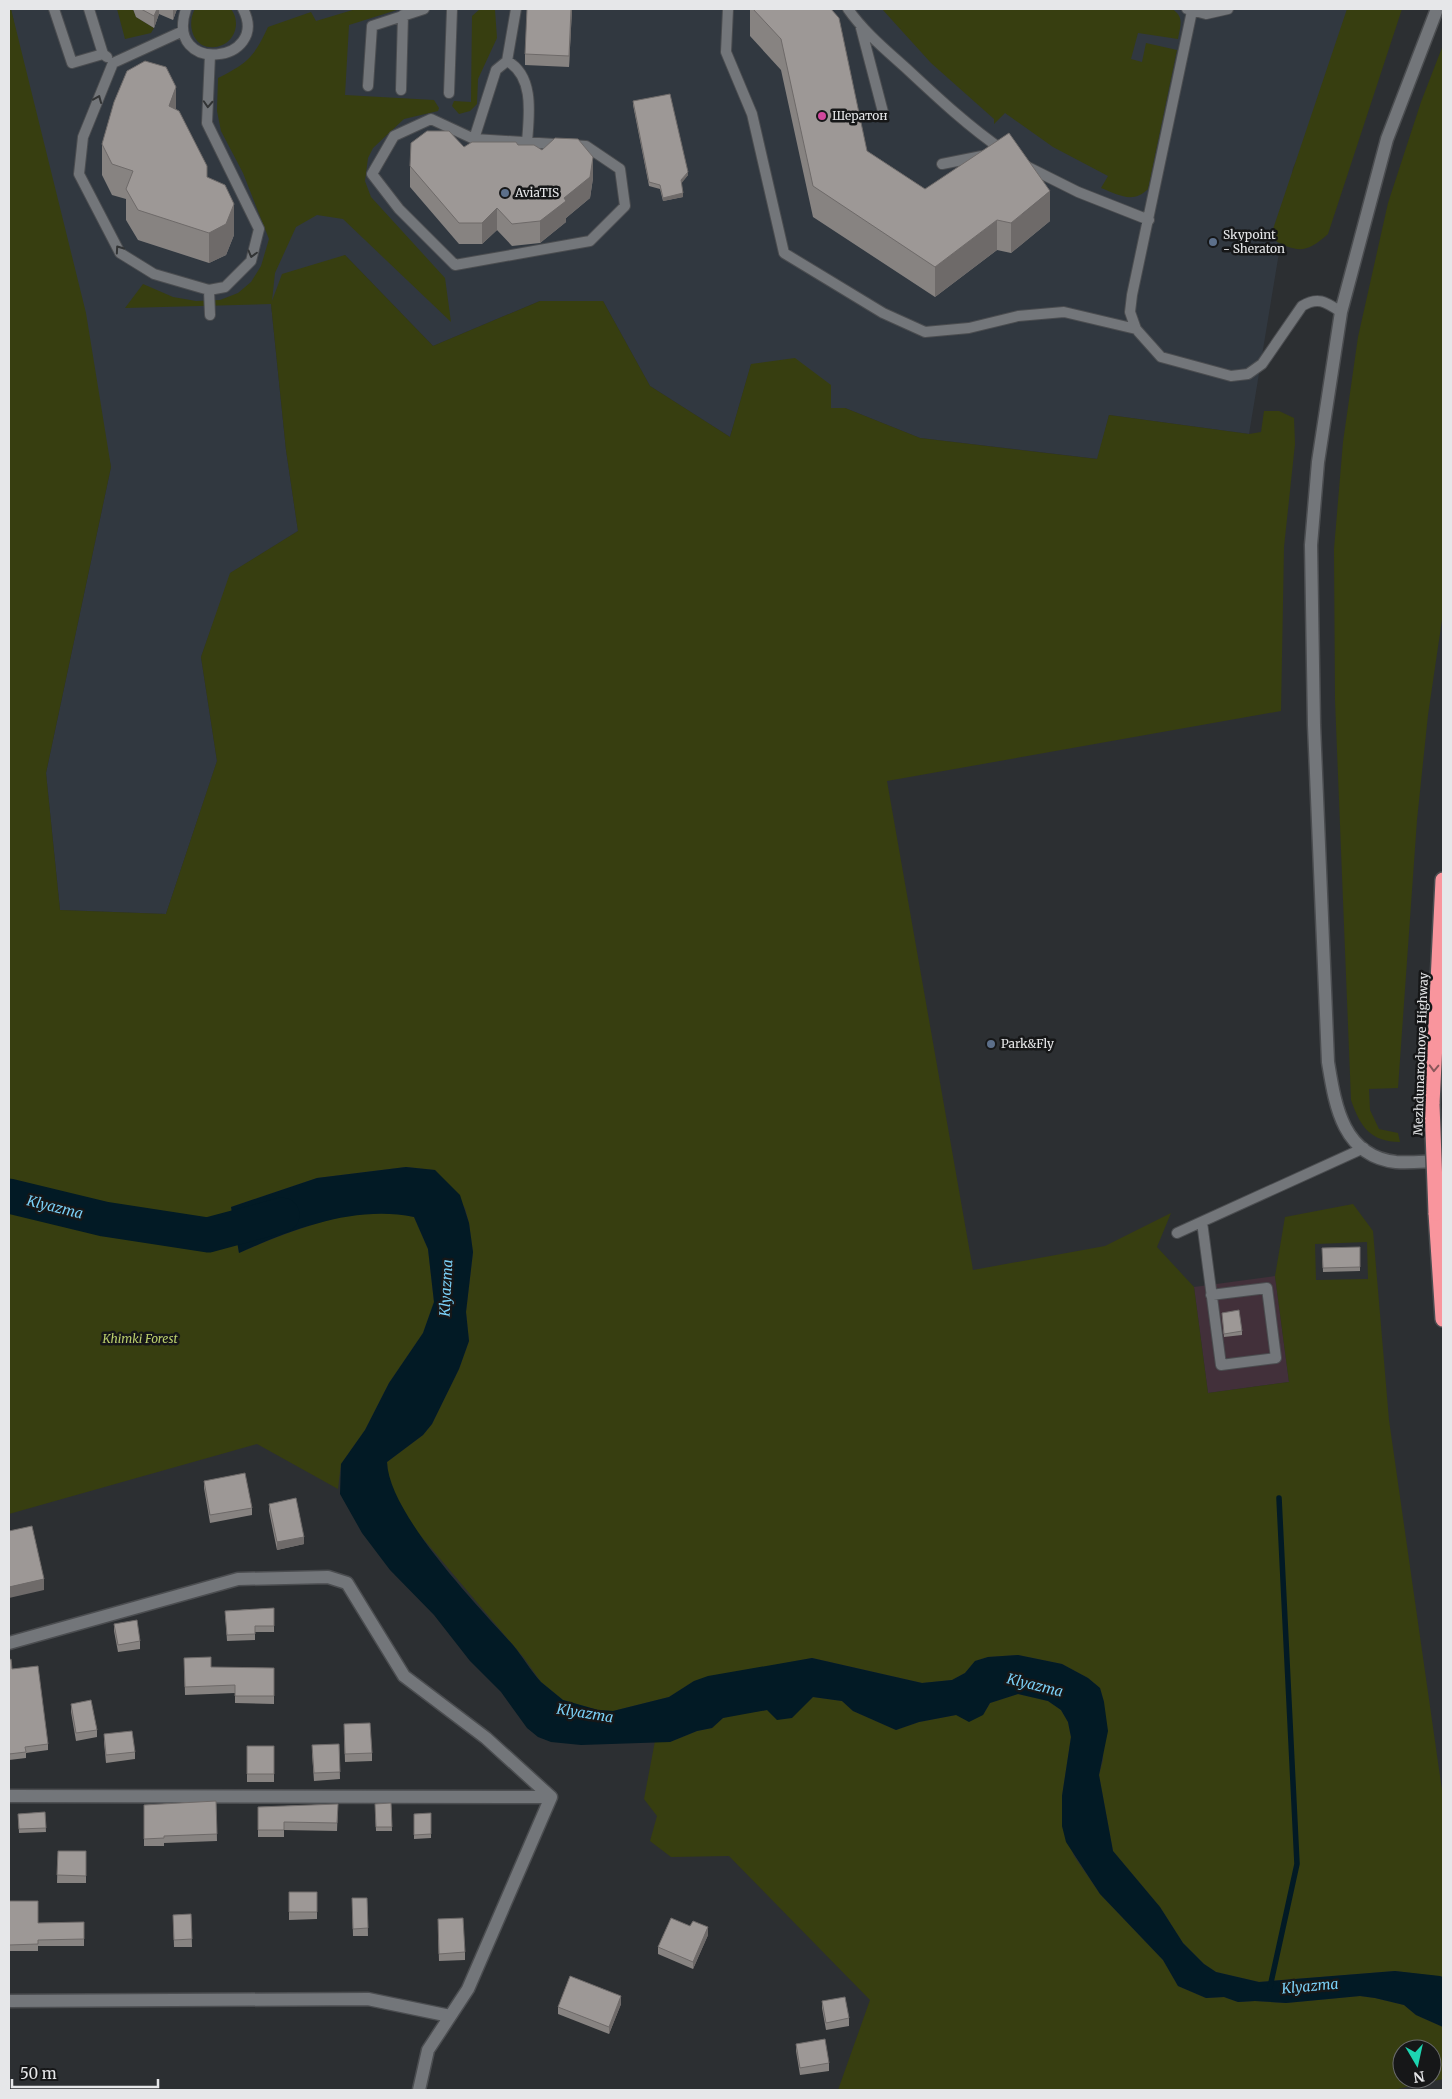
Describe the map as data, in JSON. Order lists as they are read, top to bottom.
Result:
{
  "streets": {
    "highway": ["Mezhdunarodnoye Highway"]
  },
  "one_way": ["Mezhdunarodnoye Highway"],
  "water": ["Klyazma"],
  "parks": ["Khimki Forest"],
  "places": [
    "Шератон",
    "AviaTIS",
    "Skypoint - Sheraton",
    "Park&Fly"
  ],
  "scale_bar": "50 m",
  "north": "bottom"
}
